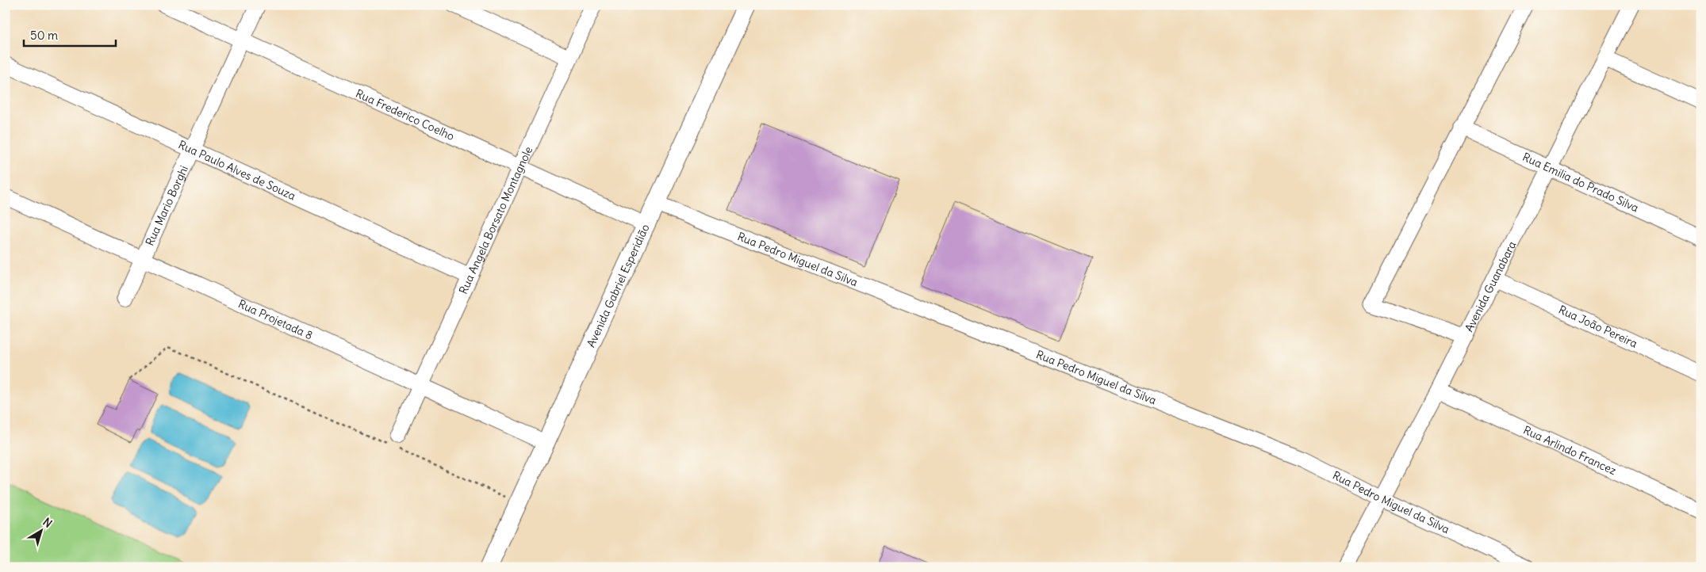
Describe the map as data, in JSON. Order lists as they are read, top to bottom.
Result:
{
  "streets": {
    "main road": ["Avenida Gabriel Esperidião"],
    "street": [
      "Rua Frederico Coelho",
      "Rua Paulo Alves de Souza",
      "Rua Emilia do Prado Silva",
      "Rua Mario Borghi",
      "Rua Angela Borsato Montagnole",
      "Rua Pedro Miguel da Silva",
      "Avenida Guanabara",
      "Rua Projetada 8",
      "Rua João Pereira",
      "Rua Arlindo Francez"
    ]
  },
  "crossings": [
    ["Rua Frederico Coelho", "Rua Mario Borghi"],
    ["Rua Frederico Coelho", "Rua Angela Borsato Montagnole"],
    ["Rua Frederico Coelho", "Avenida Gabriel Esperidião"],
    ["Rua Paulo Alves de Souza", "Rua Mario Borghi"],
    ["Rua Paulo Alves de Souza", "Rua Angela Borsato Montagnole"],
    ["Rua Emilia do Prado Silva", "Avenida Guanabara"],
    ["Rua Mario Borghi", "Rua Projetada 8"],
    ["Rua Angela Borsato Montagnole", "Rua Projetada 8"],
    ["Rua Pedro Miguel da Silva", "Avenida Gabriel Esperidião"],
    ["Rua Pedro Miguel da Silva", "Avenida Guanabara"],
    ["Avenida Gabriel Esperidião", "Rua Projetada 8"],
    ["Avenida Guanabara", "Rua João Pereira"],
    ["Avenida Guanabara", "Rua Arlindo Francez"]
  ],
  "scale_bar": "50 m",
  "north": "top right"
}
